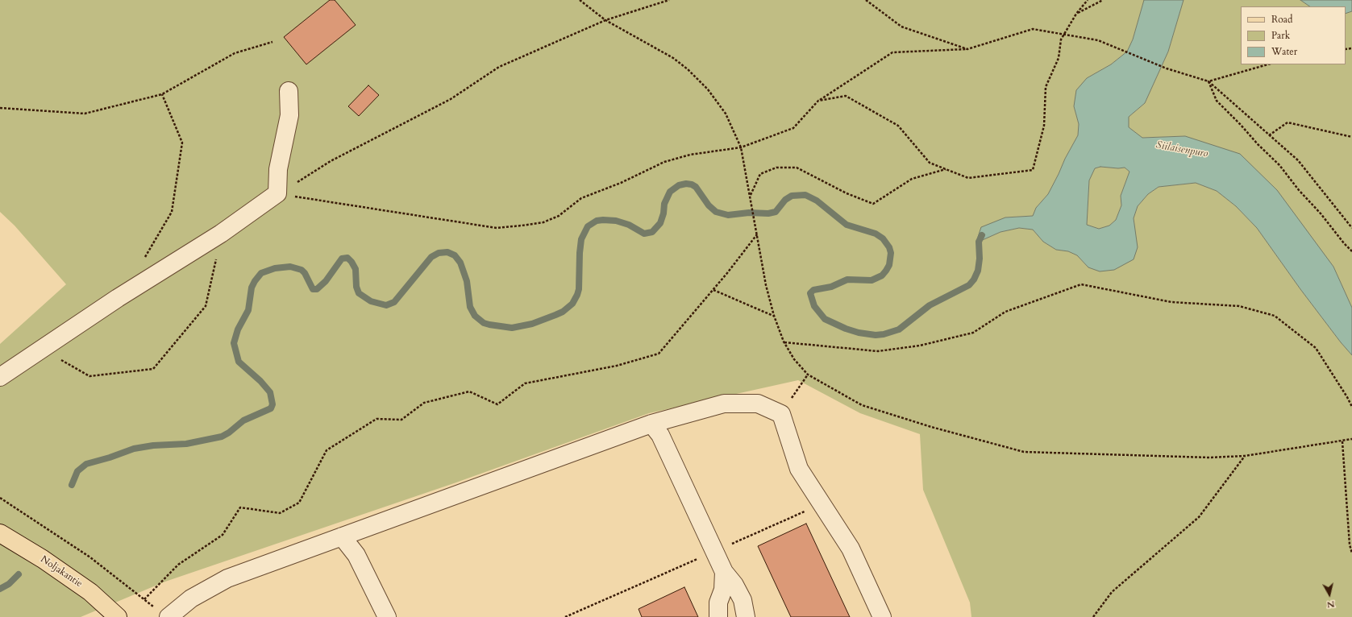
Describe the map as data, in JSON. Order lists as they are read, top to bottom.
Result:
{
  "streets": {
    "main road": ["Noljakantie"]
  },
  "water": ["Siilaisenpuro"],
  "legend": ["Road", "Park", "Water"],
  "north": "bottom"
}
